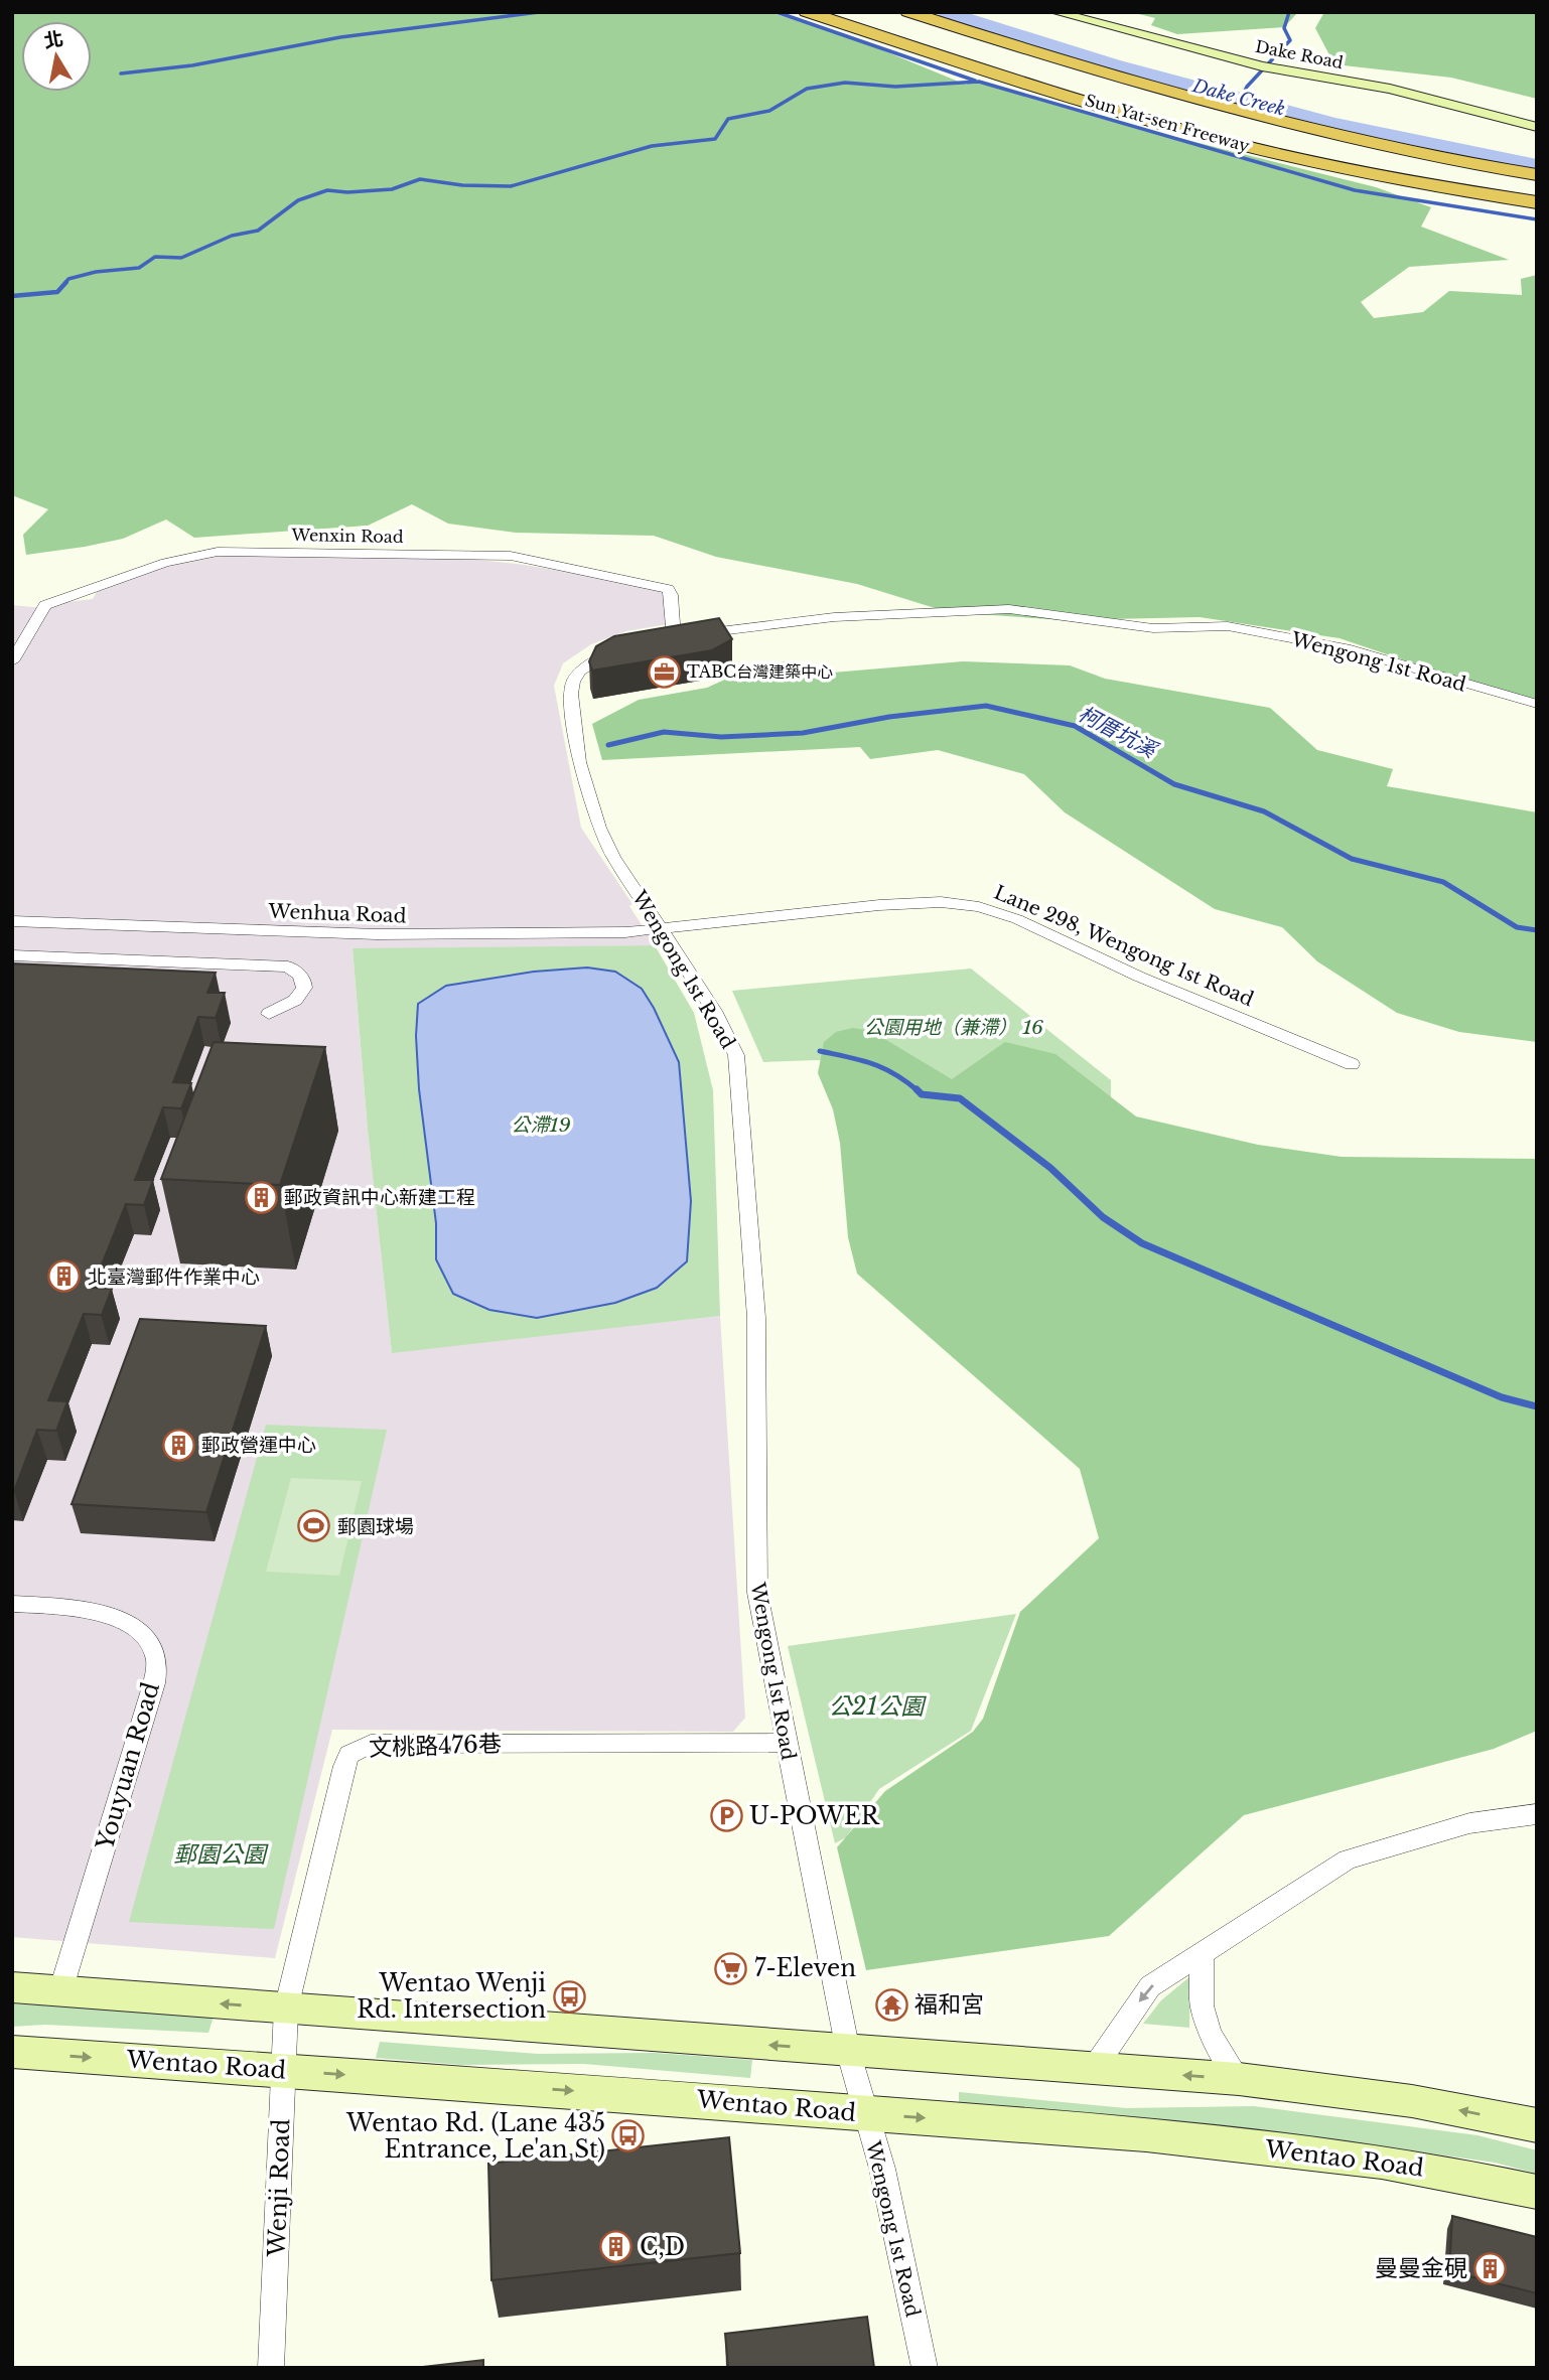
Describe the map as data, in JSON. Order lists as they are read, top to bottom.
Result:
{
  "streets": {
    "highway": ["Sun Yat-sen Freeway"],
    "street": [
      "Dake Road",
      "Wenxin Road",
      "Wengong 1st Road",
      "Wenhua Road",
      "Lane 298, Wengong 1st Road",
      "文桃路476巷",
      "Youyuan Road",
      "Wentao Road",
      "Wenji Road"
    ]
  },
  "crossings": [
    ["Wenxin Road", "Wengong 1st Road"],
    ["Wengong 1st Road", "Wenhua Road"],
    ["Wengong 1st Road", "Lane 298, Wengong 1st Road"],
    ["Wengong 1st Road", "文桃路476巷"],
    ["Wengong 1st Road", "Wentao Road"],
    ["Wenhua Road", "Lane 298, Wengong 1st Road"],
    ["文桃路476巷", "Wenji Road"],
    ["Wentao Road", "Wenji Road"]
  ],
  "water": ["Dake Creek", "柯厝坑溪"],
  "parks": [
    "公園用地（兼滯） 16",
    "公滯19",
    "公21公園",
    "郵園公園"
  ],
  "places": {
    "office": ["TABC台灣建築中心"],
    "building": [
      "郵政資訊中心新建工程",
      "北臺灣郵件作業中心",
      "郵政營運中心",
      "C,D",
      "曼曼金硯"
    ],
    "sports": ["郵園球場"],
    "parking": ["U-POWER"],
    "supermarket": ["7-Eleven"],
    "bus stop": ["Wentao Wenji Rd. Intersection", "Wentao Rd. (Lane 435 Entrance, Le'an St)"],
    "temple": ["福和宮"]
  },
  "north": "top"
}
